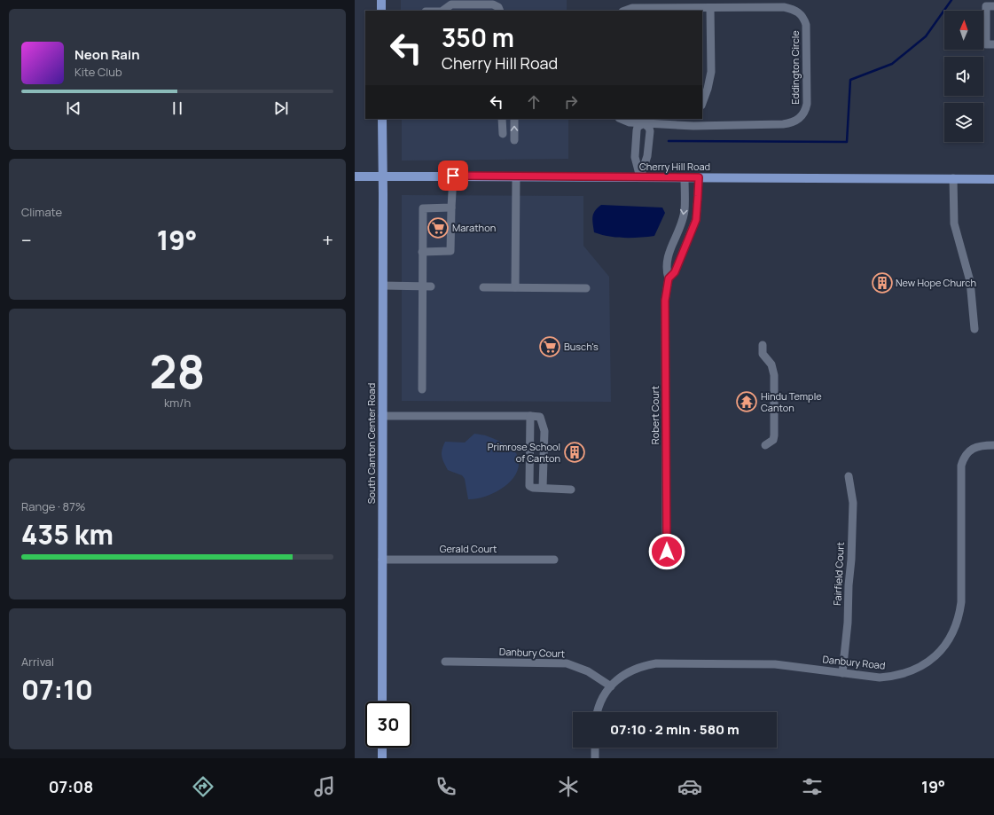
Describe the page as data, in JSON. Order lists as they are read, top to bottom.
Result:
{
  "streets": {
    "main road": ["Cherry Hill Road", "South Canton Center Road"],
    "street": [
      "Eddington Circle",
      "Robert Court",
      "Gerald Court",
      "Fairfield Court",
      "Danbury Court",
      "Danbury Road"
    ]
  },
  "crossings": [
    ["Cherry Hill Road", "Robert Court"],
    ["Cherry Hill Road", "South Canton Center Road"],
    ["South Canton Center Road", "Gerald Court"],
    ["Fairfield Court", "Danbury Road"],
    ["Danbury Court", "Danbury Road"]
  ],
  "places": {
    "supermarket": ["Marathon", "Busch's"],
    "building": ["New Hope Church", "Primrose School of Canton"],
    "temple": ["Hindu Temple Canton"]
  },
  "north": "top",
  "page": {
    "turn": ["350 m", "Cherry Hill Road"],
    "song": ["Neon Rain", "Kite Club"],
    "tile": [
      "Climate",
      ["28", "km/h"],
      ["Range · 87%", "435 km"],
      ["Arrival", "07:10"]
    ],
    "heat": ["−", "19°", "+"],
    "limit": "30",
    "trip": "07:10 · 2 min · 580 m",
    "tabs": ["07:08", "19°"]
  }
}
